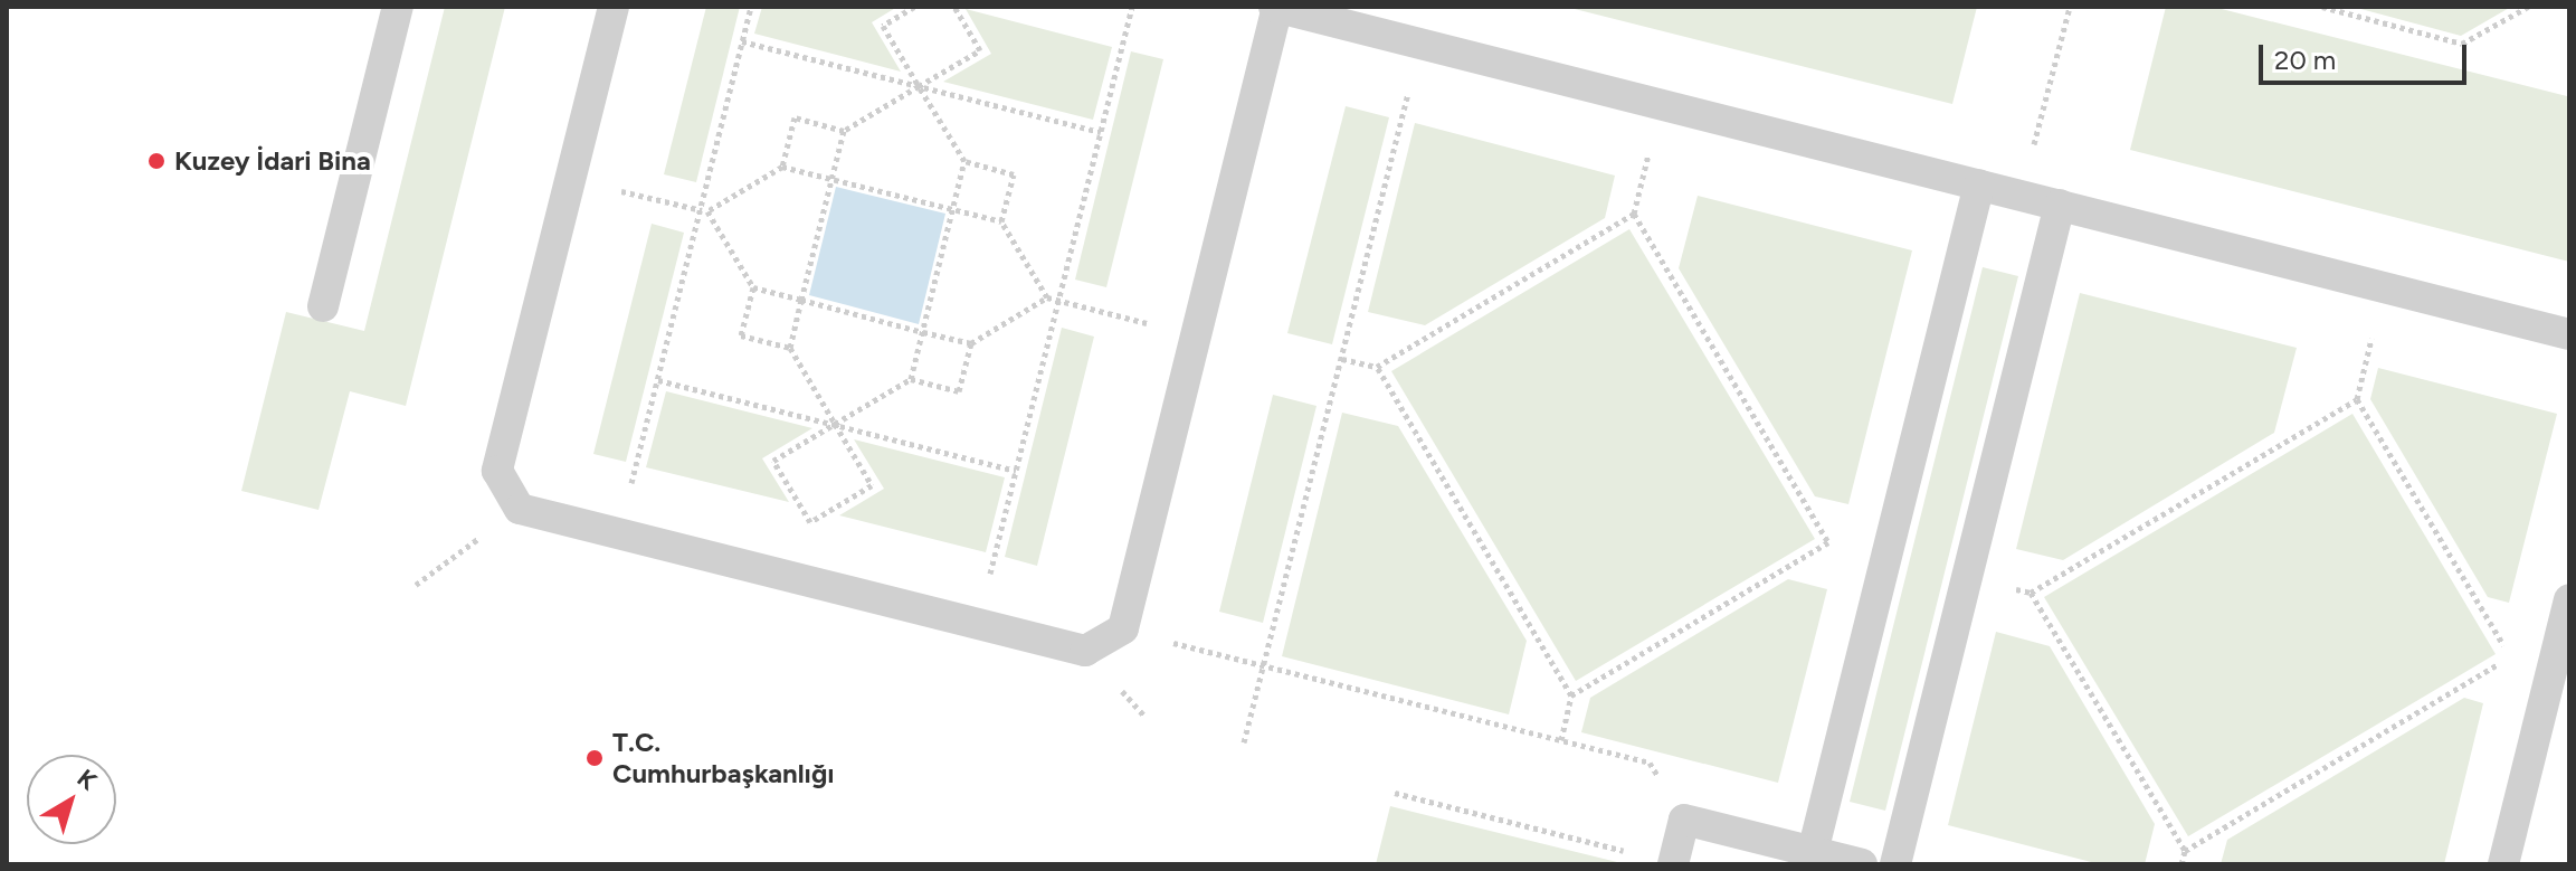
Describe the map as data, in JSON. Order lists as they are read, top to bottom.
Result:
{
  "places": ["Kuzey İdari Bina", "T.C. Cumhurbaşkanlığı"],
  "scale_bar": "20 m",
  "north": "top right"
}
